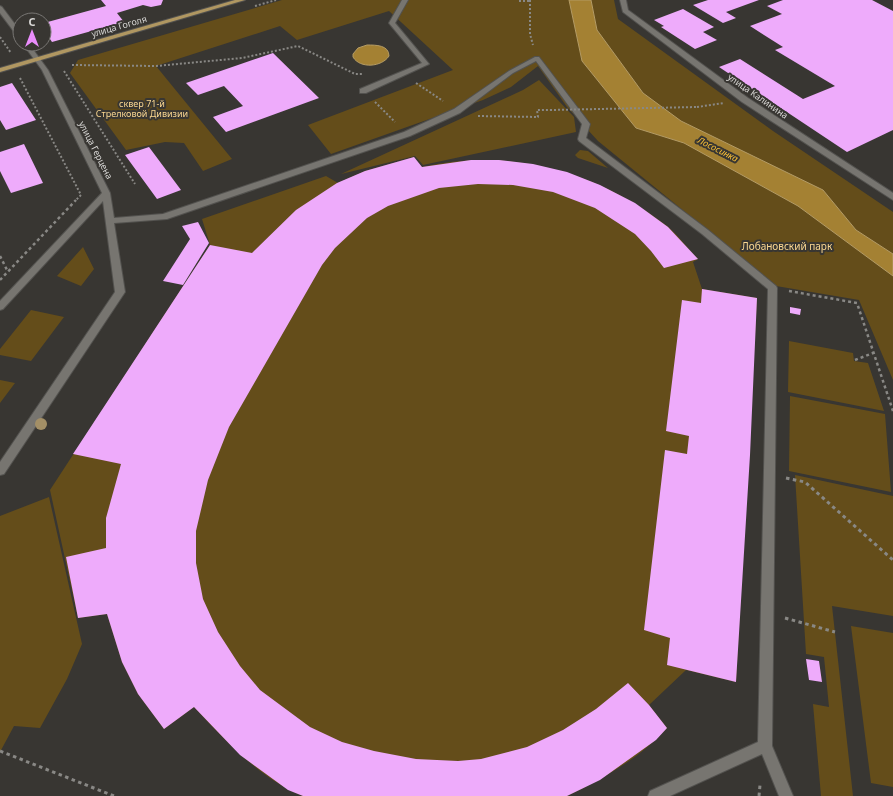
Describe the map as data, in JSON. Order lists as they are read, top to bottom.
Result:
{
  "streets": {
    "main road": ["улица Гоголя"],
    "street": ["улица Калинина", "улица Герцена"]
  },
  "crossings": [
    ["улица Гоголя", "улица Герцена"]
  ],
  "water": ["Лососинка"],
  "parks": ["сквер 71-й Стрелковой Дивизии", "Лобановский парк"],
  "north": "top"
}
